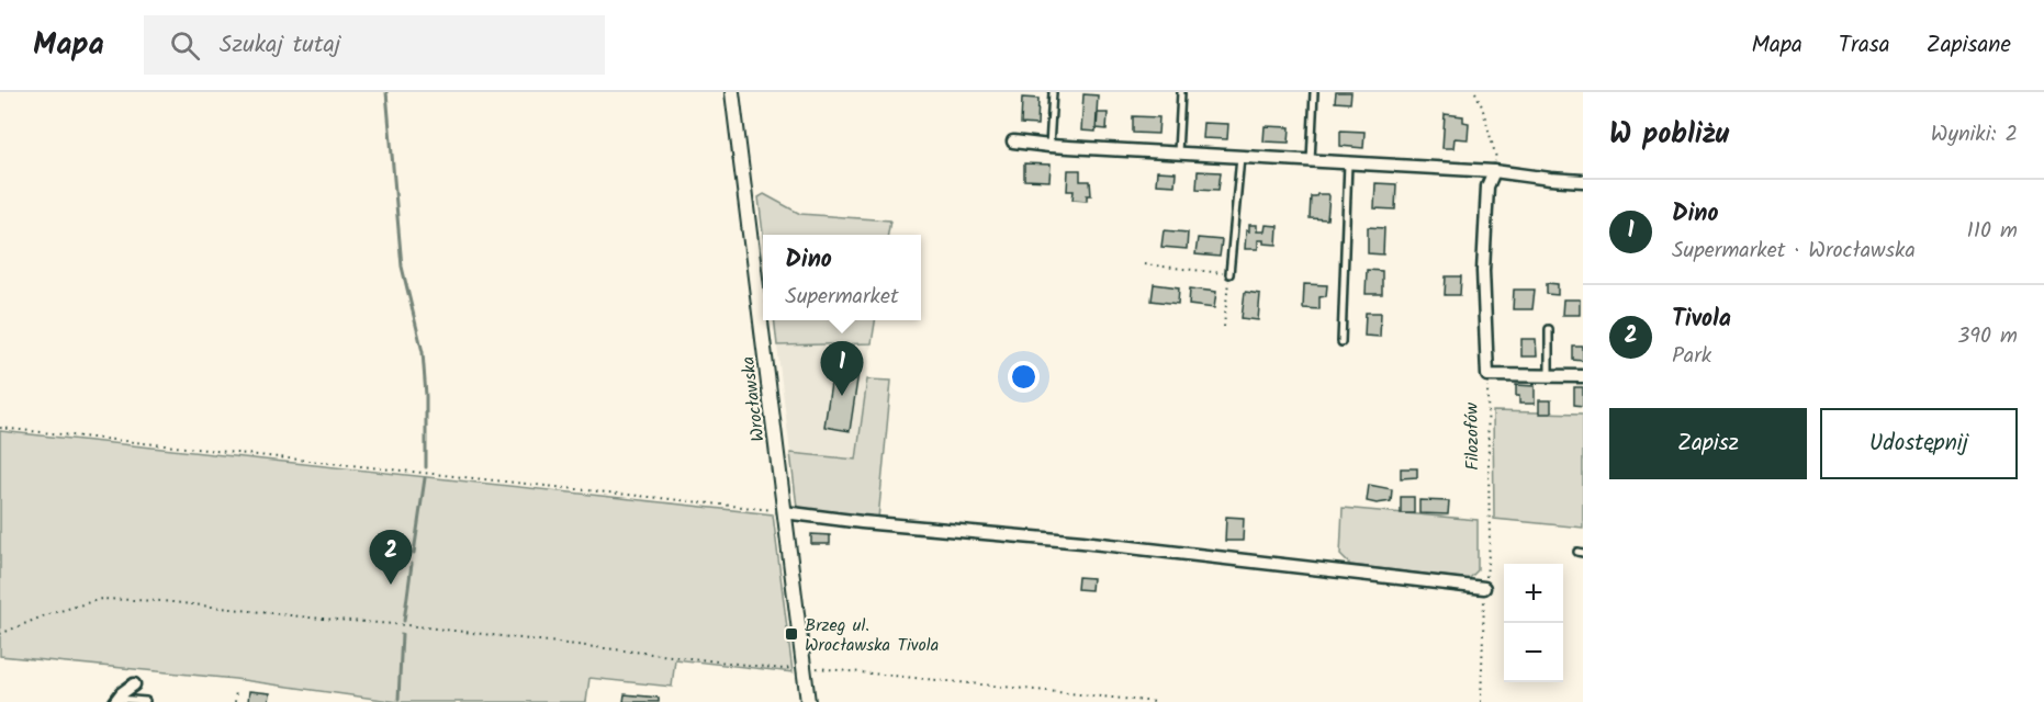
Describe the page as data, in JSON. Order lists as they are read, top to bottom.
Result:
{
  "streets": {
    "street": ["Wrocławska"],
    "path": ["Filozofów"]
  },
  "places": {
    "transit": ["Brzeg ul. Wrocławska Tivola"]
  },
  "page": {
    "header": "Mapa",
    "search": "Szukaj tutaj",
    "nav": ["Mapa", "Trasa", "Zapisane"],
    "heading": ["W pobliżu", "Wyniki: 2"],
    "list": [
      {
        "mark": "1",
        "name": "Dino",
        "note": "Supermarket · Wrocławska",
        "value": "110 m"
      },
      {
        "mark": "2",
        "name": "Tivola",
        "note": "Park",
        "value": "390 m"
      }
    ],
    "popup": ["Dino", "Supermarket"],
    "pins": ["1", "2"],
    "buttons": ["Zapisz", "Udostępnij"],
    "map_buttons": ["+", "−"]
  }
}
